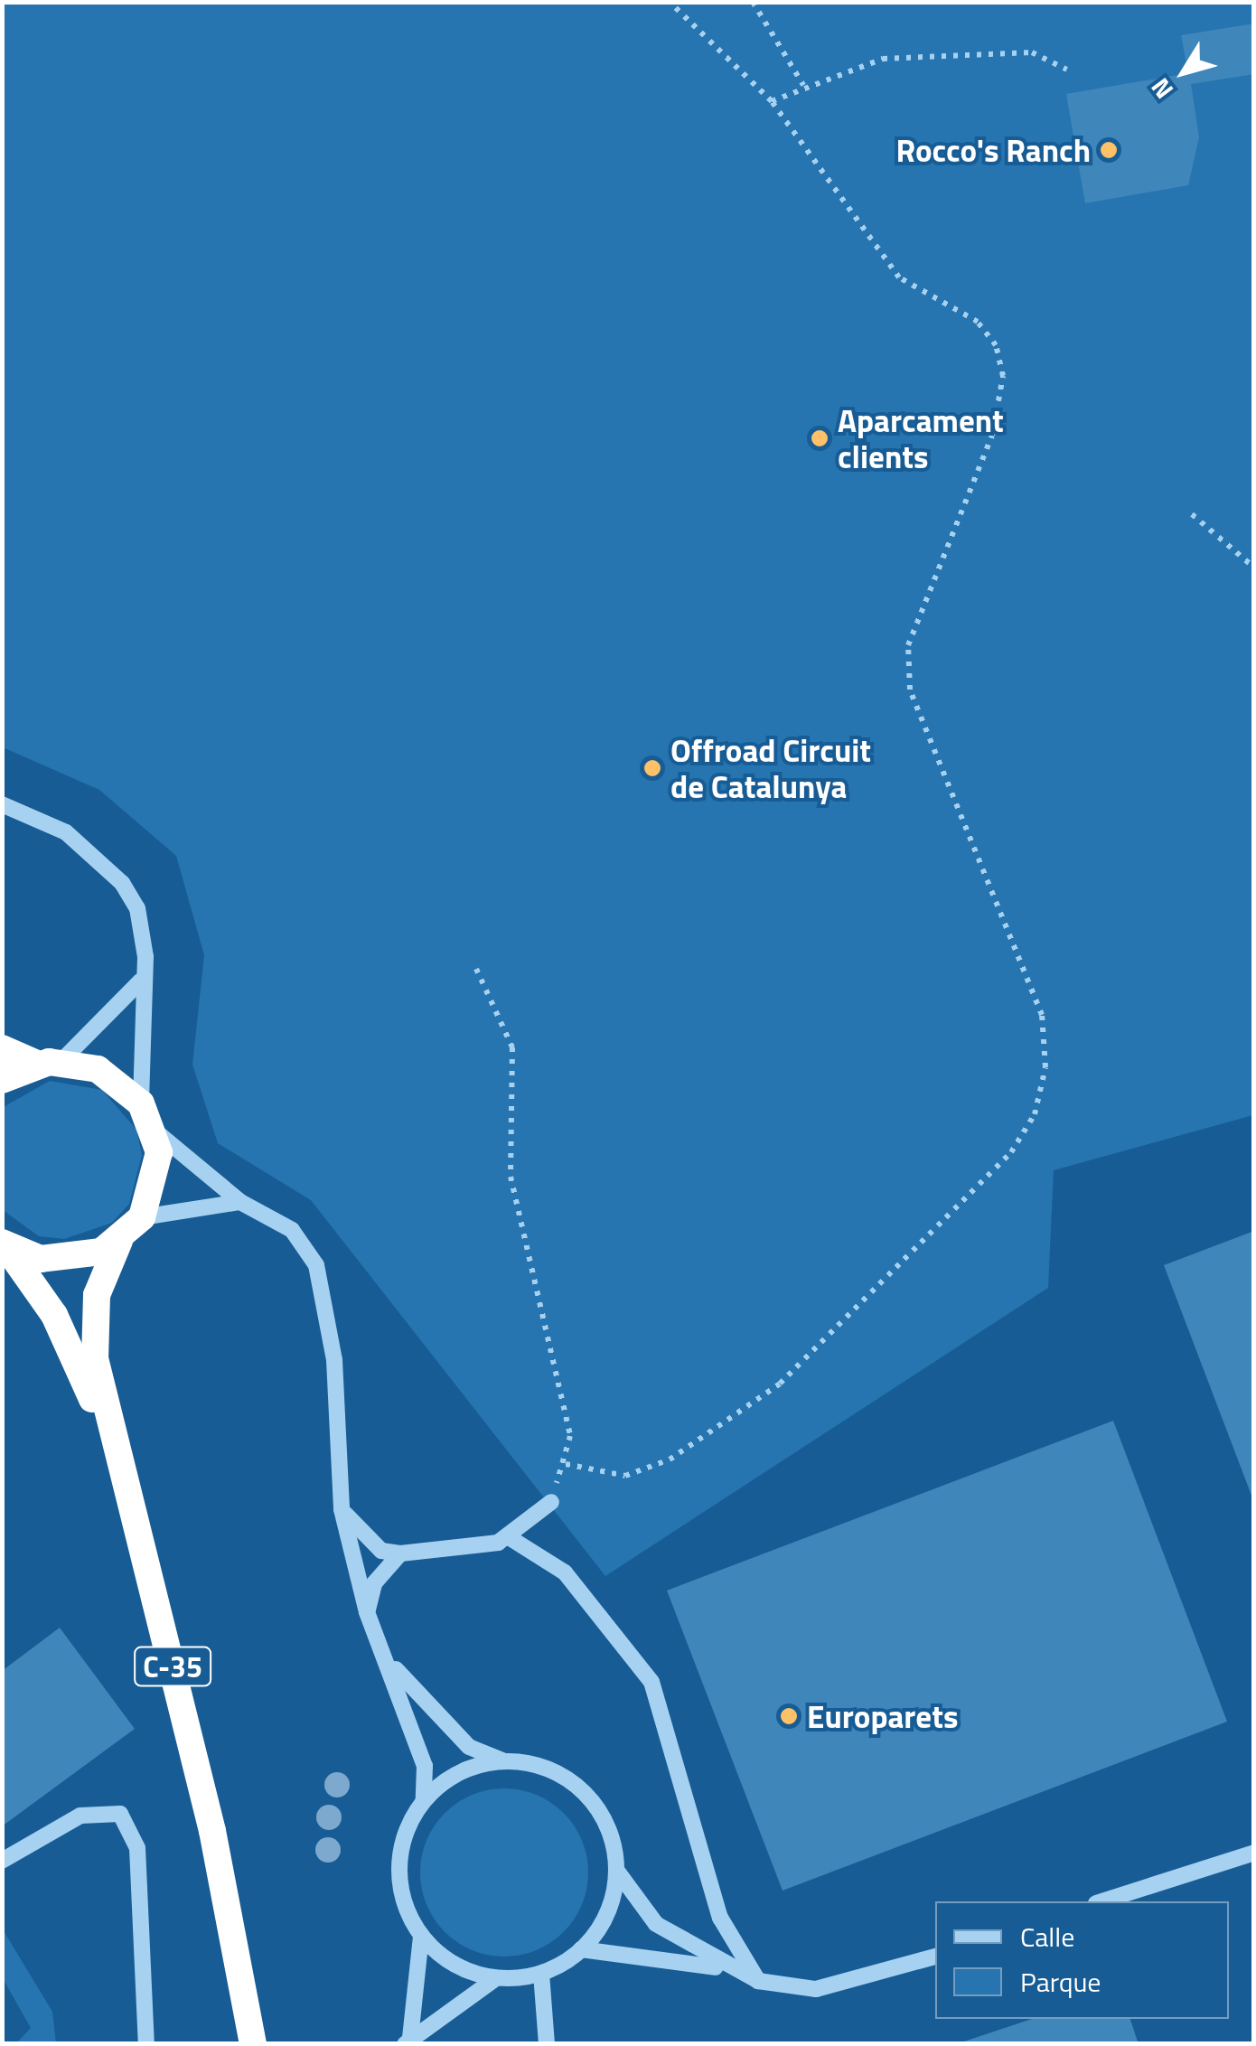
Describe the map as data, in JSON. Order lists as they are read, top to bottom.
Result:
{
  "streets": {
    "highway": ["C-35"]
  },
  "places": [
    "Rocco's Ranch",
    "Aparcament clients",
    "Offroad Circuit de Catalunya",
    "Europarets"
  ],
  "legend": ["Calle", "Parque"],
  "north": "bottom left"
}
